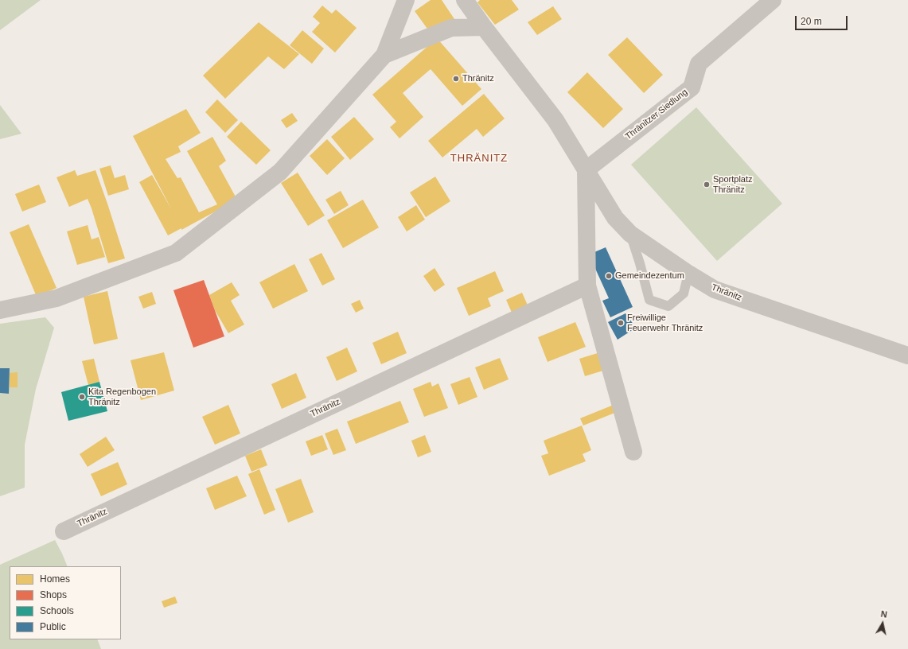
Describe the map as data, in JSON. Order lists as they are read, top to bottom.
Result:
{
  "streets": {
    "street": ["Thränitzer Siedlung", "Thränitz"]
  },
  "crossings": [
    ["Thränitzer Siedlung", "Thränitz"]
  ],
  "districts": ["THRÄNITZ"],
  "places": [
    "Thränitz",
    "Sportplatz Thränitz",
    "Gemeindezentum",
    "Freiwillige Feuerwehr Thränitz",
    "Kita Regenbogen Thränitz"
  ],
  "legend": [
    "Homes",
    "Shops",
    "Schools",
    "Public"
  ],
  "scale_bar": "20 m",
  "north": "top"
}
